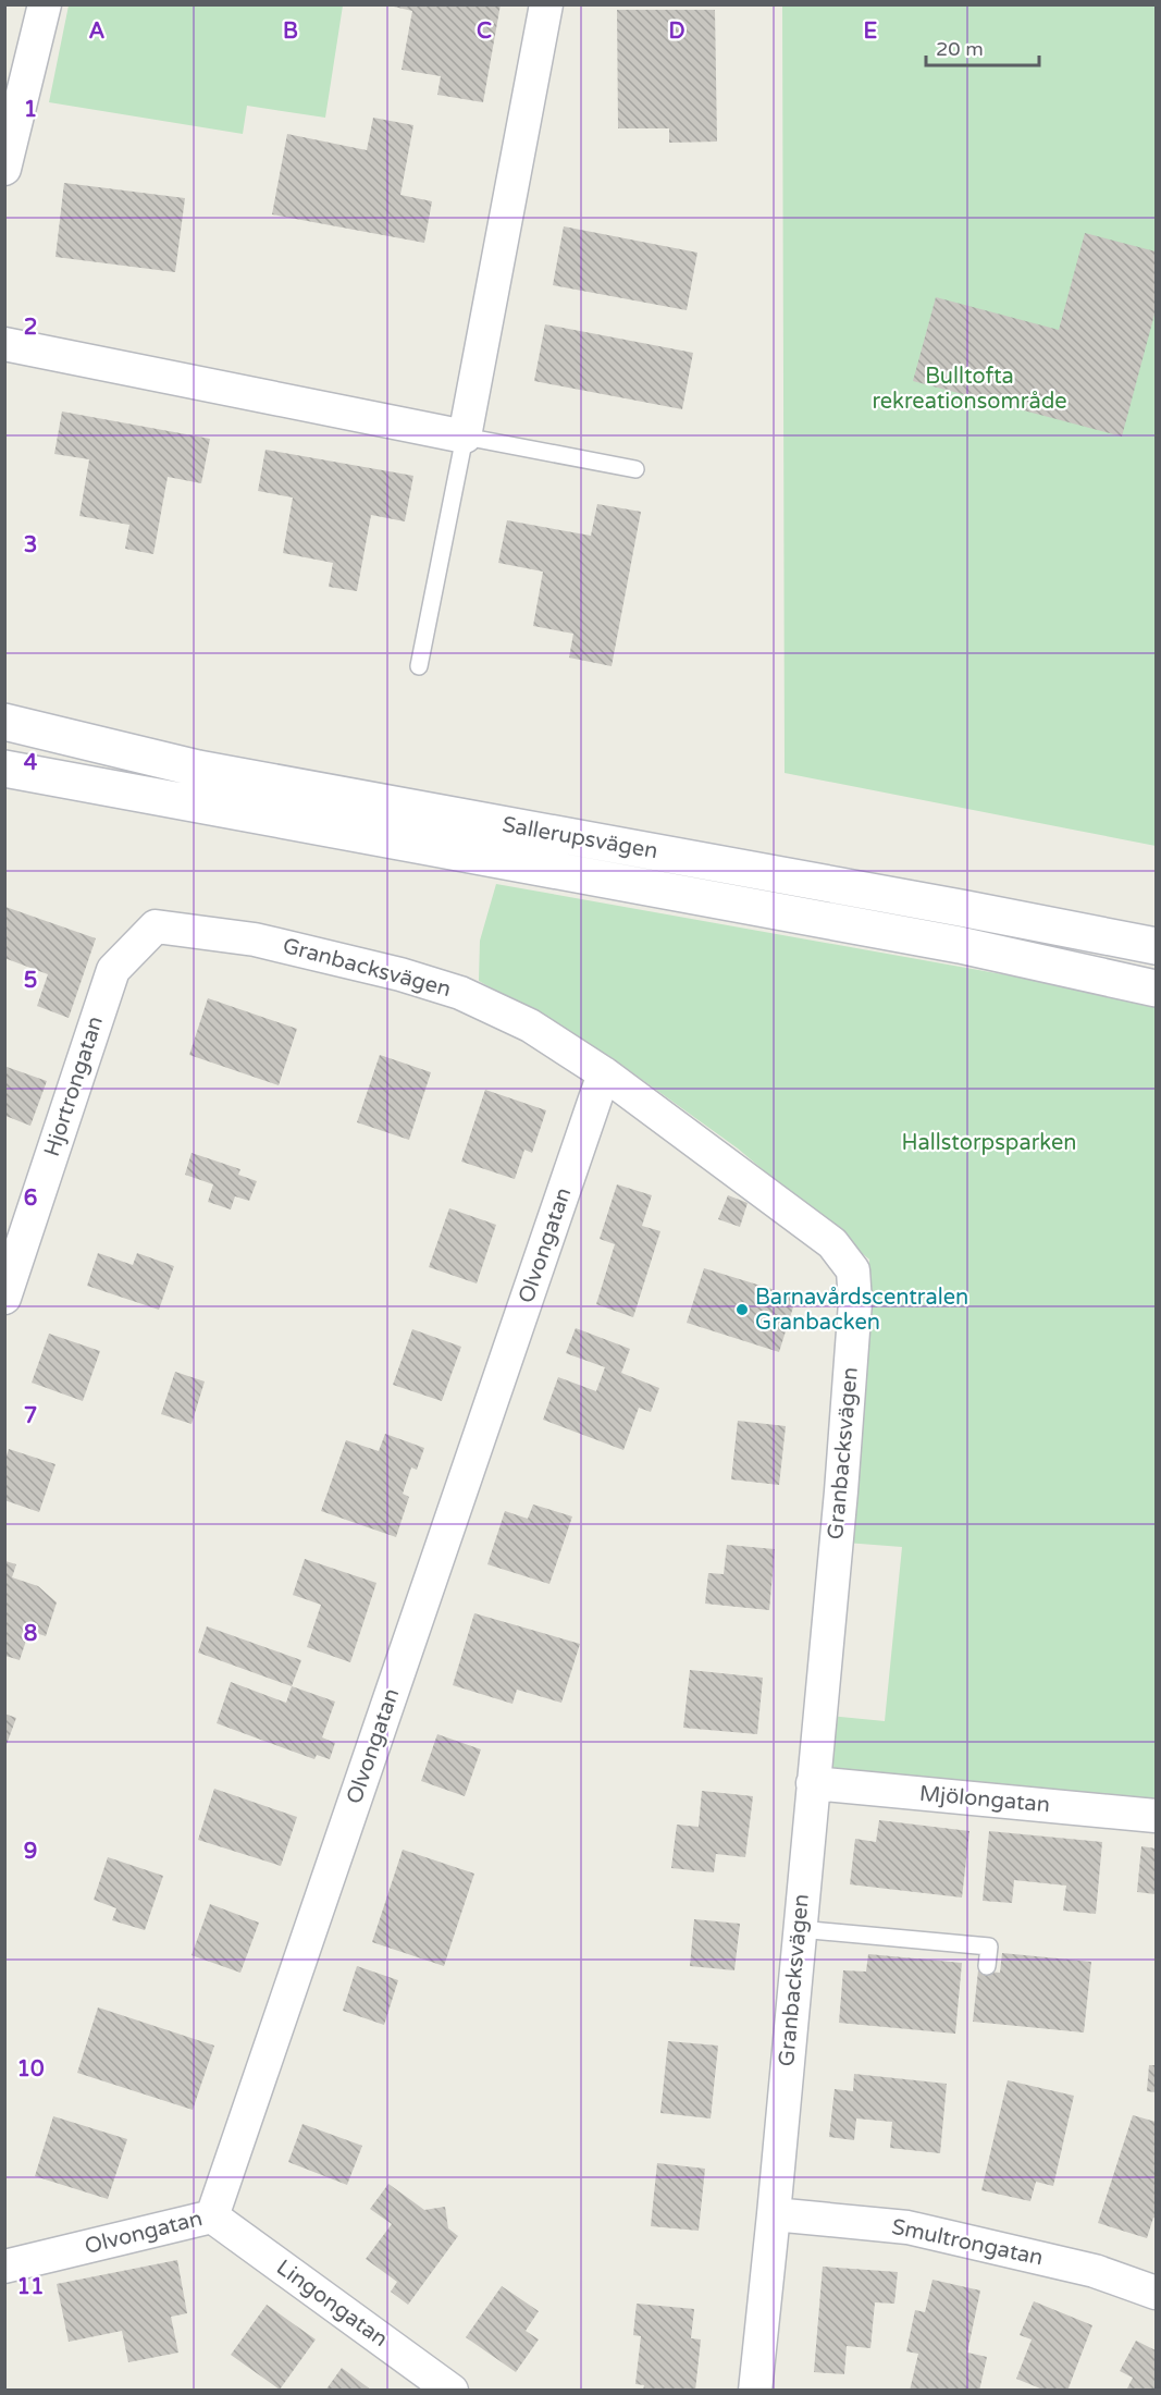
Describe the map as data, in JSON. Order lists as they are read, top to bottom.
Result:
{
  "streets": {
    "main road": ["Sallerupsvägen"],
    "street": [
      "Granbacksvägen",
      "Hjortrongatan",
      "Olvongatan",
      "Mjölongatan",
      "Smultrongatan",
      "Lingongatan"
    ]
  },
  "crossings": [
    ["Granbacksvägen", "Hjortrongatan"],
    ["Granbacksvägen", "Olvongatan"],
    ["Granbacksvägen", "Mjölongatan"],
    ["Granbacksvägen", "Smultrongatan"],
    ["Olvongatan", "Lingongatan"]
  ],
  "parks": ["Bulltofta rekreationsområde", "Hallstorpsparken"],
  "places": ["Barnavårdscentralen Granbacken"],
  "scale_bar": "20 m",
  "grid": {
    "columns": [
      "A",
      "B",
      "C",
      "D",
      "E"
    ],
    "rows": [
      "1",
      "2",
      "3",
      "4",
      "5",
      "6",
      "7",
      "8",
      "9",
      "10",
      "11"
    ]
  }
}
